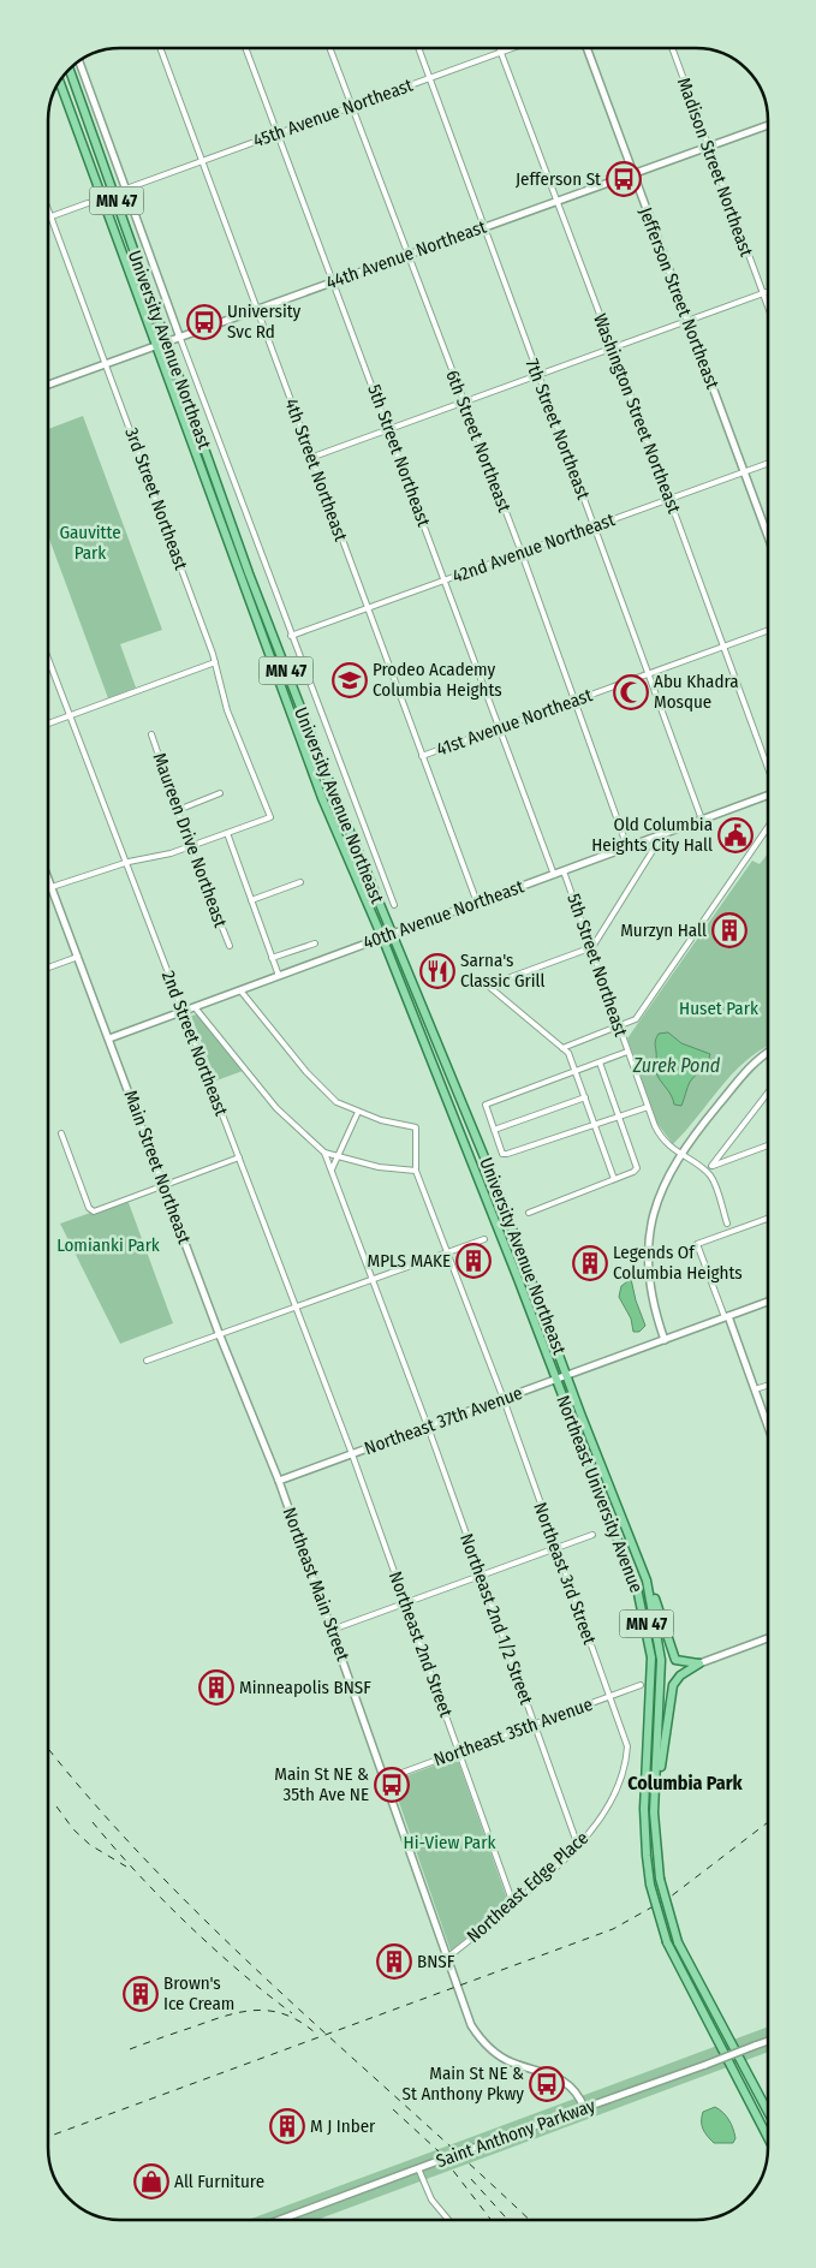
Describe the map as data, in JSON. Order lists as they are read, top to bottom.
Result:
{
  "streets": {
    "main road": ["MN 47", "University Avenue Northeast", "Northeast University Avenue"],
    "street": [
      "45th Avenue Northeast",
      "Madison Street Northeast",
      "44th Avenue Northeast",
      "Jefferson Street Northeast",
      "Washington Street Northeast",
      "7th Street Northeast",
      "6th Street Northeast",
      "5th Street Northeast",
      "4th Street Northeast",
      "3rd Street Northeast",
      "42nd Avenue Northeast",
      "41st Avenue Northeast",
      "Maureen Drive Northeast",
      "40th Avenue Northeast",
      "2nd Street Northeast",
      "Main Street Northeast",
      "Northeast 37th Avenue",
      "Northeast 3rd Street",
      "Northeast Main Street",
      "Northeast 2nd 1/2 Street",
      "Northeast 2nd Street",
      "Northeast 35th Avenue",
      "Northeast Edge Place",
      "Saint Anthony Parkway"
    ]
  },
  "crossings": [
    ["45th Avenue Northeast", "University Avenue Northeast"],
    ["45th Avenue Northeast", "Washington Street Northeast"],
    ["45th Avenue Northeast", "7th Street Northeast"],
    ["45th Avenue Northeast", "6th Street Northeast"],
    ["45th Avenue Northeast", "5th Street Northeast"],
    ["45th Avenue Northeast", "4th Street Northeast"],
    ["Madison Street Northeast", "44th Avenue Northeast"],
    ["44th Avenue Northeast", "Jefferson Street Northeast"],
    ["44th Avenue Northeast", "University Avenue Northeast"],
    ["44th Avenue Northeast", "Washington Street Northeast"],
    ["44th Avenue Northeast", "7th Street Northeast"],
    ["44th Avenue Northeast", "6th Street Northeast"],
    ["44th Avenue Northeast", "5th Street Northeast"],
    ["44th Avenue Northeast", "4th Street Northeast"],
    ["44th Avenue Northeast", "3rd Street Northeast"],
    ["Jefferson Street Northeast", "42nd Avenue Northeast"],
    ["University Avenue Northeast", "42nd Avenue Northeast"],
    ["University Avenue Northeast", "40th Avenue Northeast"],
    ["University Avenue Northeast", "Northeast 37th Avenue"],
    ["University Avenue Northeast", "Northeast University Avenue"],
    ["Washington Street Northeast", "42nd Avenue Northeast"],
    ["Washington Street Northeast", "41st Avenue Northeast"],
    ["7th Street Northeast", "42nd Avenue Northeast"],
    ["7th Street Northeast", "41st Avenue Northeast"],
    ["7th Street Northeast", "40th Avenue Northeast"],
    ["6th Street Northeast", "42nd Avenue Northeast"],
    ["6th Street Northeast", "41st Avenue Northeast"],
    ["6th Street Northeast", "40th Avenue Northeast"],
    ["5th Street Northeast", "42nd Avenue Northeast"],
    ["5th Street Northeast", "41st Avenue Northeast"],
    ["5th Street Northeast", "40th Avenue Northeast"],
    ["4th Street Northeast", "42nd Avenue Northeast"],
    ["4th Street Northeast", "41st Avenue Northeast"],
    ["4th Street Northeast", "40th Avenue Northeast"],
    ["40th Avenue Northeast", "2nd Street Northeast"],
    ["40th Avenue Northeast", "Main Street Northeast"],
    ["2nd Street Northeast", "Northeast 37th Avenue"],
    ["2nd Street Northeast", "Northeast 2nd Street"],
    ["Main Street Northeast", "Northeast 37th Avenue"],
    ["Main Street Northeast", "Northeast Main Street"],
    ["Northeast 37th Avenue", "Northeast University Avenue"],
    ["Northeast 37th Avenue", "Northeast 3rd Street"],
    ["Northeast 37th Avenue", "Northeast Main Street"],
    ["Northeast 37th Avenue", "Northeast 2nd 1/2 Street"],
    ["Northeast 37th Avenue", "Northeast 2nd Street"],
    ["Northeast 3rd Street", "Northeast 35th Avenue"],
    ["Northeast 3rd Street", "Northeast Edge Place"],
    ["Northeast Main Street", "Northeast 35th Avenue"],
    ["Northeast Main Street", "Northeast Edge Place"],
    ["Northeast Main Street", "Saint Anthony Parkway"],
    ["Northeast 2nd 1/2 Street", "Northeast 35th Avenue"],
    ["Northeast 2nd 1/2 Street", "Northeast Edge Place"],
    ["Northeast 2nd Street", "Northeast 35th Avenue"],
    ["Northeast 2nd Street", "Northeast Edge Place"]
  ],
  "districts": ["Columbia Park"],
  "water": ["Zurek Pond"],
  "parks": [
    "Gauvitte Park",
    "Huset Park",
    "Lomianki Park",
    "Hi-View Park"
  ],
  "places": {
    "bus stop": [
      "Jefferson St",
      "University Svc Rd",
      "Main St NE & 35th Ave NE",
      "Main St NE & St Anthony Pkwy"
    ],
    "school or university": ["Prodeo Academy Columbia Heights"],
    "mosque": ["Abu Khadra Mosque"],
    "public building": ["Old Columbia Heights City Hall"],
    "building": [
      "Murzyn Hall",
      "MPLS MAKE",
      "Legends Of Columbia Heights",
      "Minneapolis BNSF",
      "BNSF",
      "Brown's Ice Cream",
      "M J Inber"
    ],
    "restaurant": ["Sarna's Classic Grill"],
    "shop": ["All Furniture"]
  }
}
